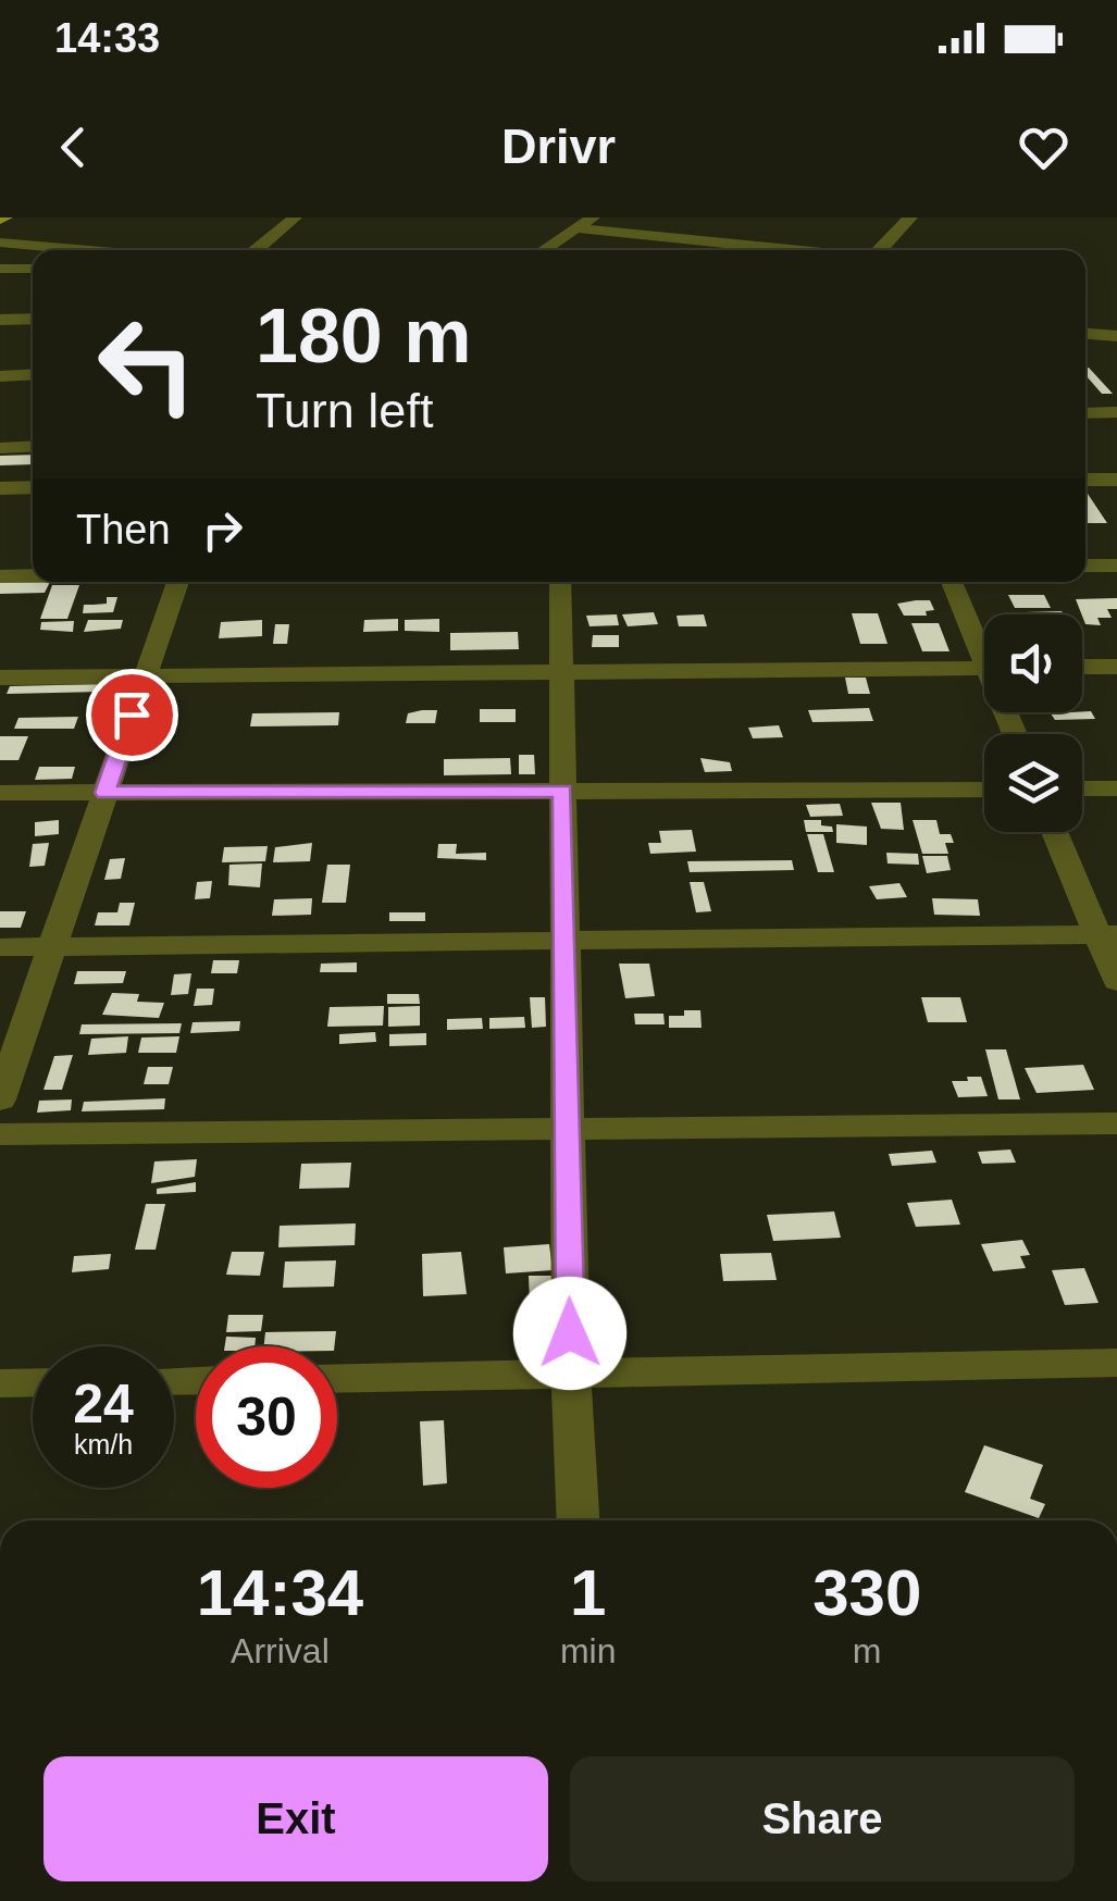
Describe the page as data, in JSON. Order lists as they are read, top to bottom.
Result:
{
  "page": {
    "status": "14:33",
    "header": "Drivr",
    "turn": ["180 m", "Turn left"],
    "then": "Then",
    "speed": "24 km/h",
    "limit": "30",
    "eta": [
      "14:34",
      "Arrival",
      "1",
      "min",
      "330",
      "m"
    ],
    "buttons": ["Exit", "Share"]
  }
}
